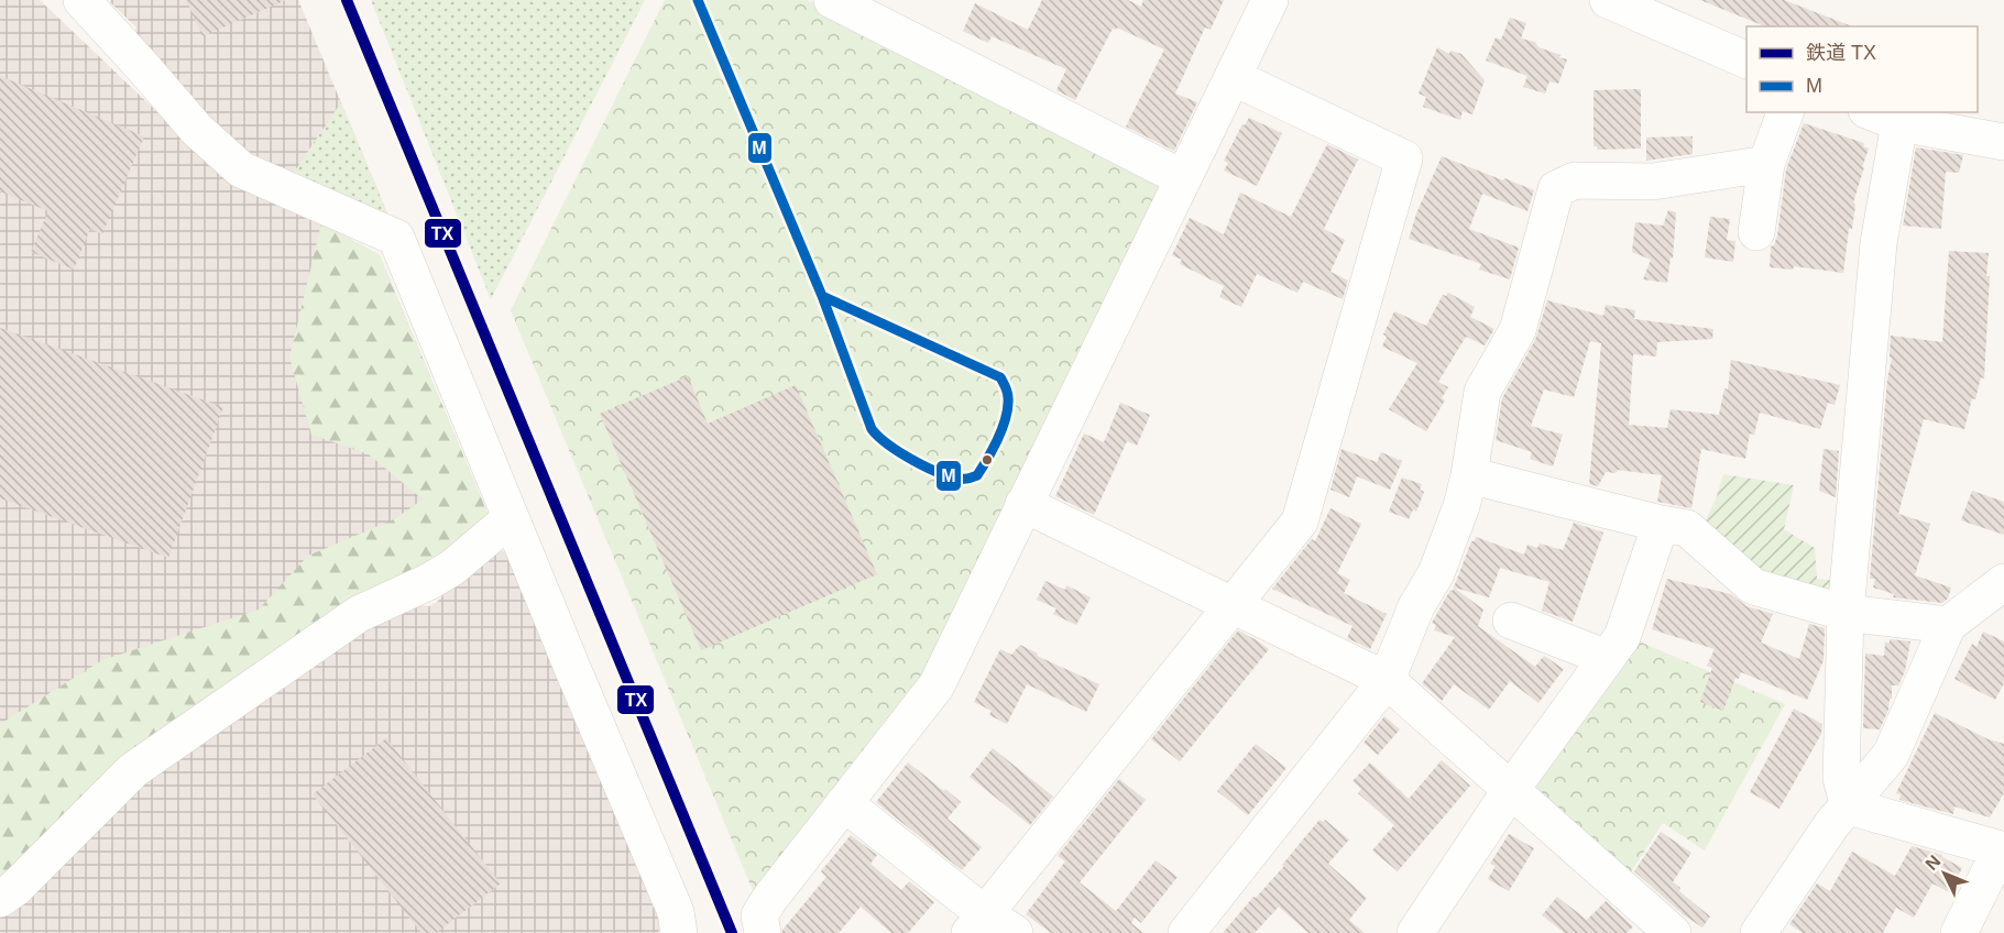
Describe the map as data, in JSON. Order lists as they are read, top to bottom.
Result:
{
  "lines": ["rail line TX", "transit line M"],
  "legend": ["鉄道 TX", "M"],
  "north": "top left"
}
